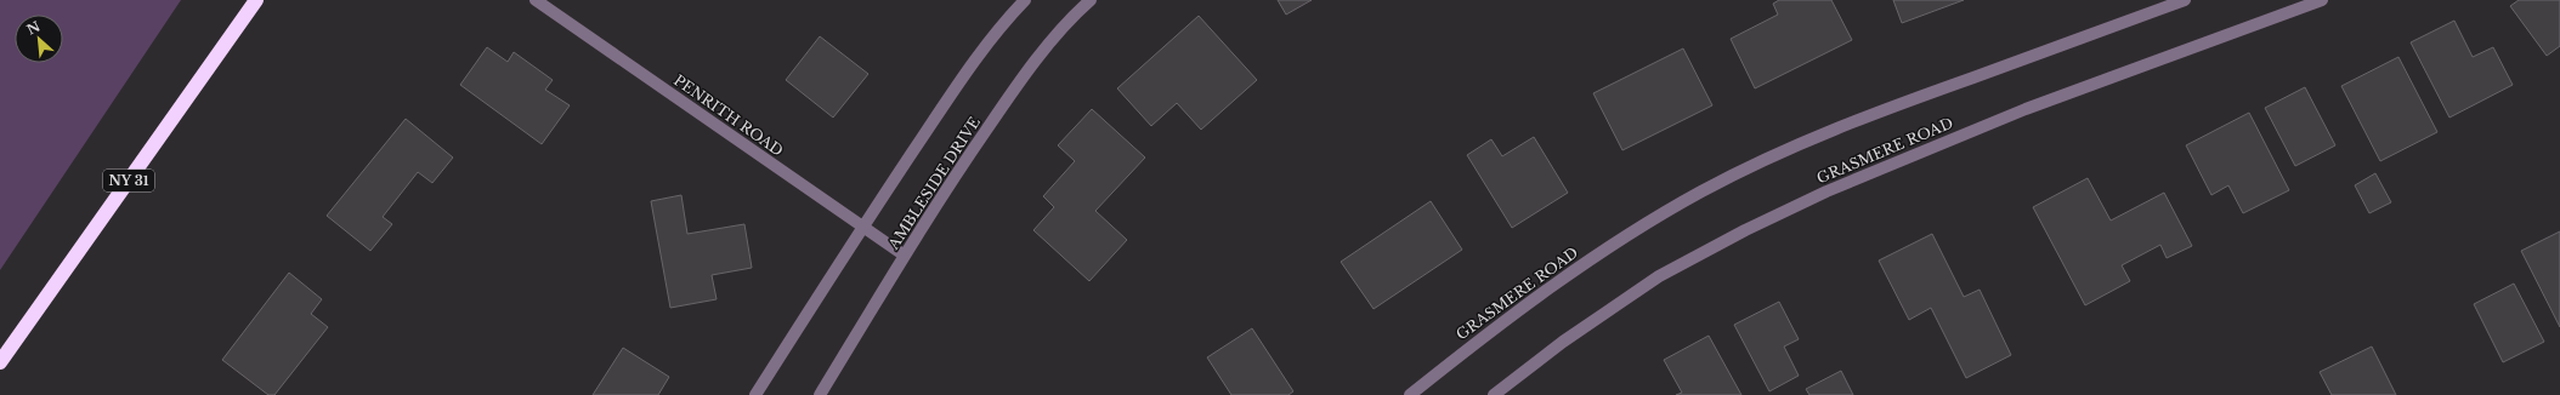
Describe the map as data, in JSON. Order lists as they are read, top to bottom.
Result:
{
  "streets": {
    "highway": ["NY 31"],
    "street": ["PENRITH ROAD", "GRASMERE ROAD", "AMBLESIDE DRIVE"]
  },
  "crossings": [
    ["PENRITH ROAD", "AMBLESIDE DRIVE"]
  ],
  "north": "top left"
}
